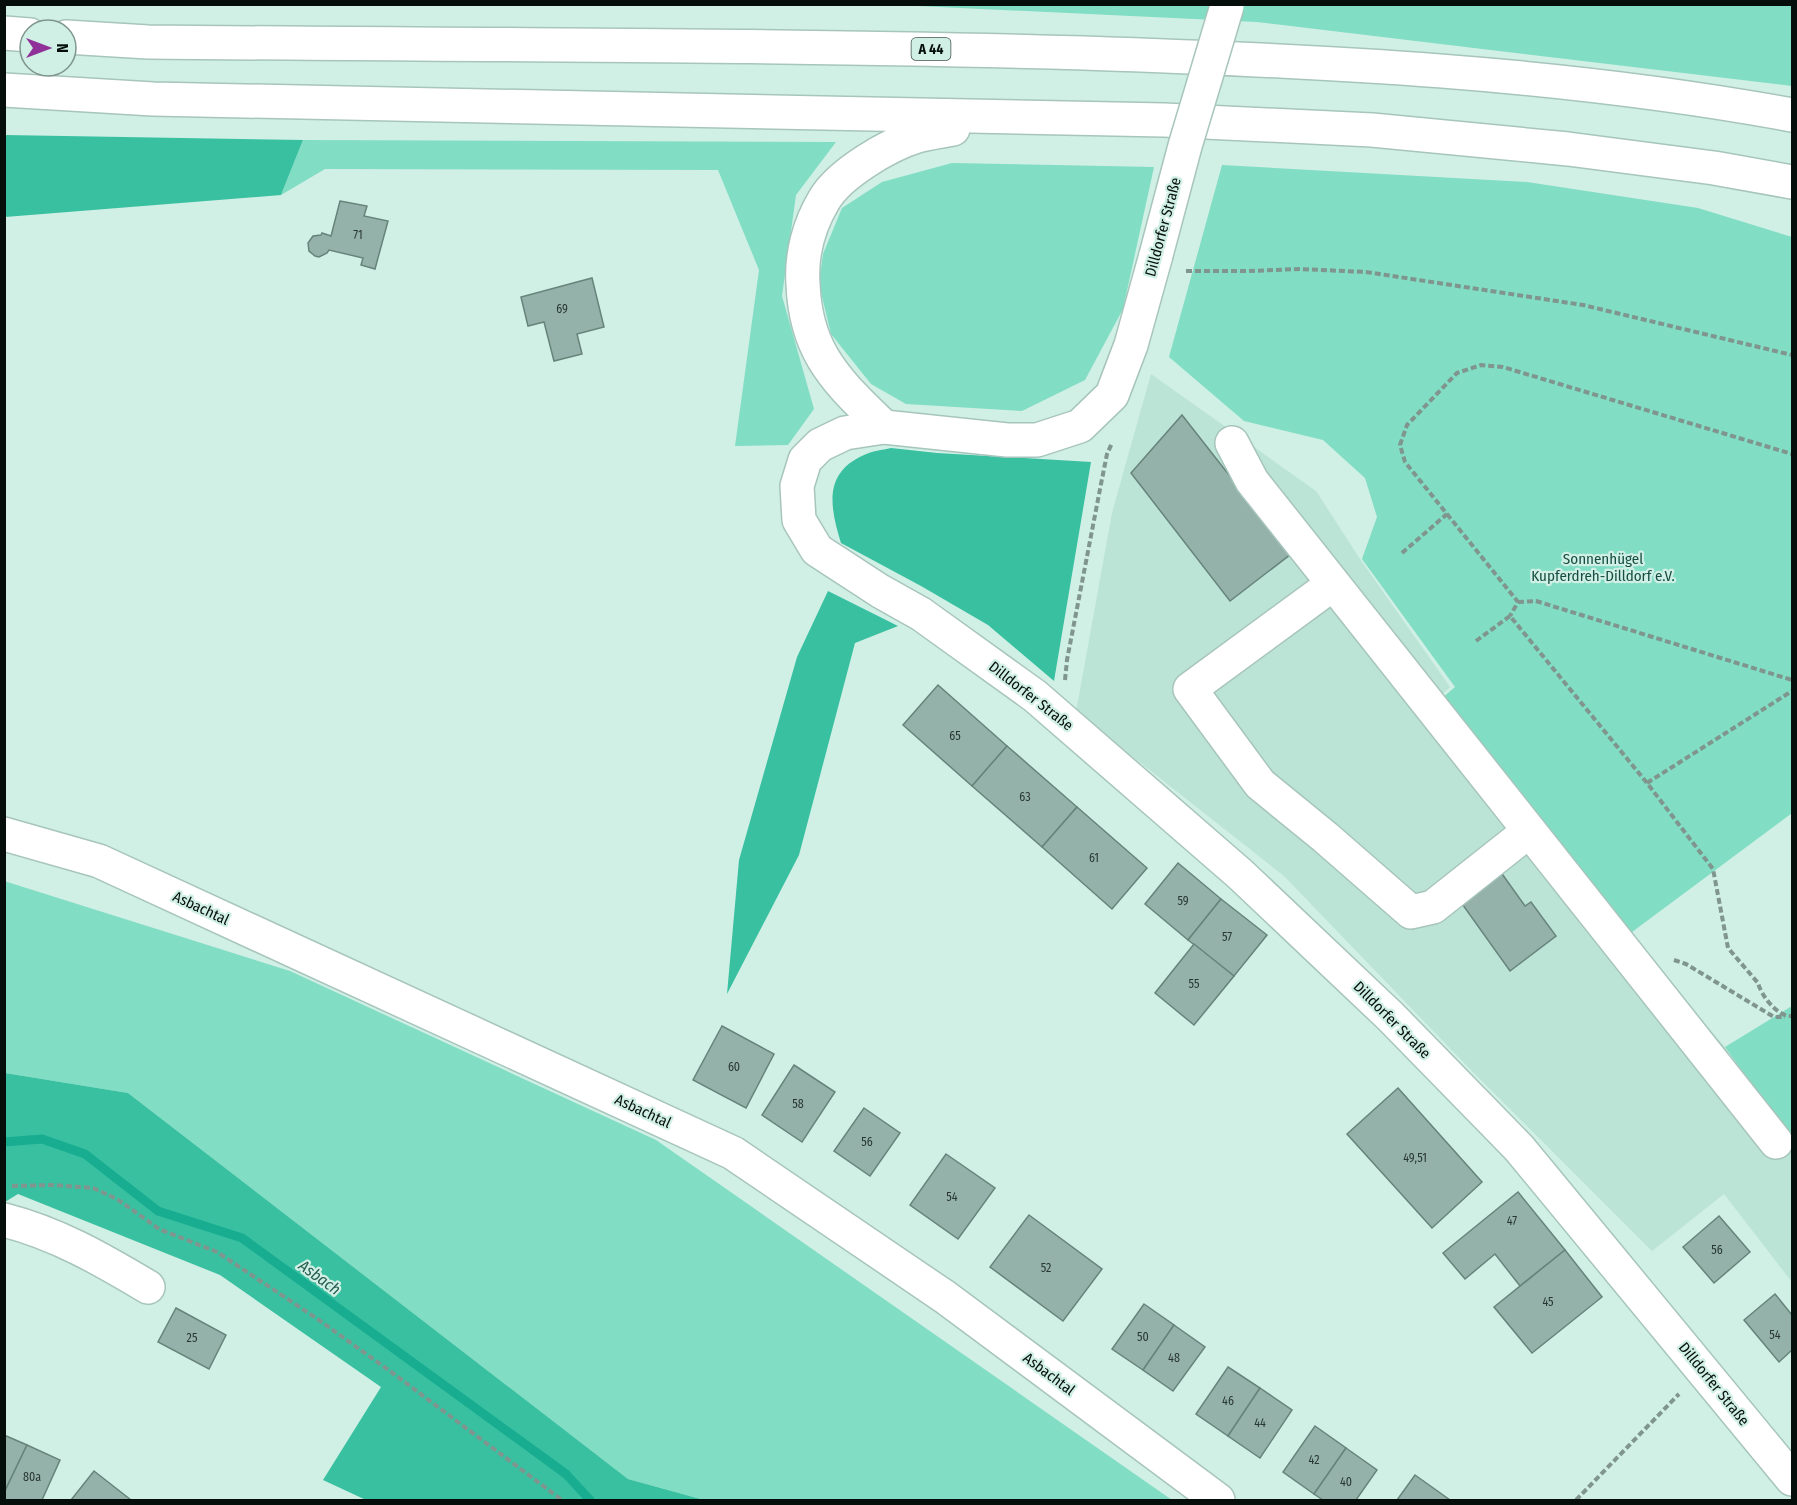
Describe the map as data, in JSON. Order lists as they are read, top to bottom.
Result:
{
  "streets": {
    "main road": ["A 44", "Dilldorfer Straße", "Asbachtal"]
  },
  "water": ["Asbach"],
  "parks": ["Sonnenhügel Kupferdreh-Dilldorf e.V."],
  "house_numbers": [
    "71",
    "69",
    "65",
    "63",
    "61",
    "59",
    "57",
    "55",
    "60",
    "58",
    "56",
    "49,51",
    "54",
    "47",
    "56",
    "52",
    "45",
    "54",
    "50",
    "25",
    "48",
    "46",
    "44",
    "42",
    "80a",
    "40"
  ],
  "north": "right"
}
